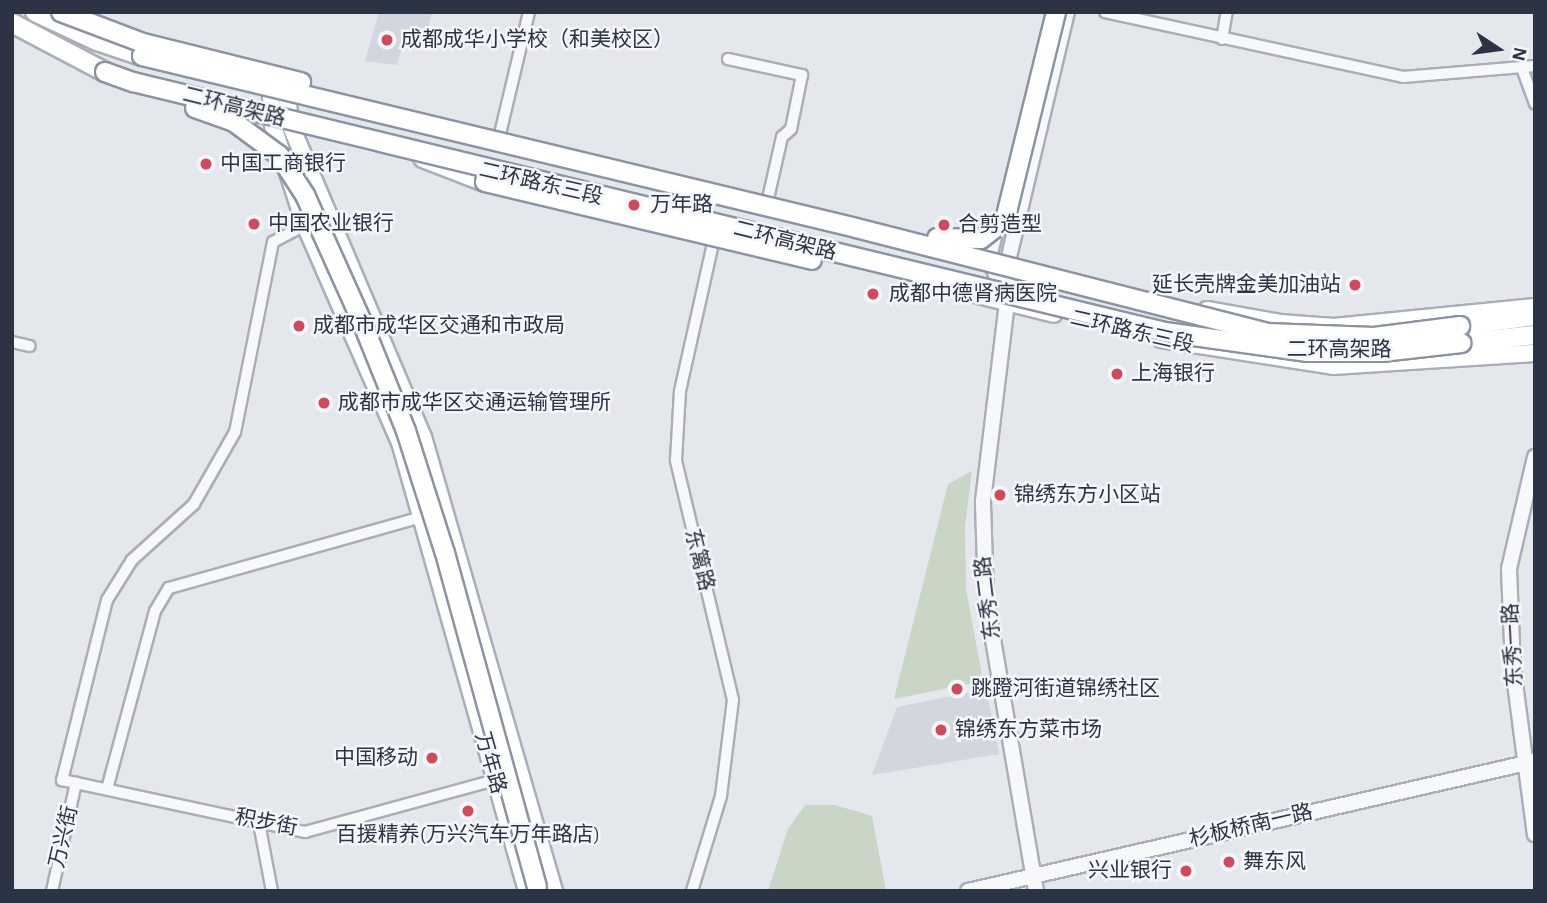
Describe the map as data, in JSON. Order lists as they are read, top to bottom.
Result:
{
  "streets": {
    "highway": ["二环高架路"],
    "main road": ["二环路东三段", "万年路"],
    "street": [
      "东篱路",
      "东秀二路",
      "东秀一路",
      "积步街",
      "杉板桥南一路",
      "万兴街"
    ]
  },
  "crossings": [
    ["二环高架路", "二环路东三段"],
    ["二环高架路", "东秀二路"],
    ["二环路东三段", "东篱路"],
    ["二环路东三段", "东秀二路"],
    ["二环路东三段", "万年路"],
    ["东秀二路", "杉板桥南一路"],
    ["东秀一路", "杉板桥南一路"],
    ["万年路", "积步街"],
    ["积步街", "万兴街"]
  ],
  "places": [
    "成都成华小学校（和美校区）",
    "中国工商银行",
    "万年路",
    "中国农业银行",
    "合剪造型",
    "延长壳牌金美加油站",
    "成都中德肾病医院",
    "成都市成华区交通和市政局",
    "上海银行",
    "成都市成华区交通运输管理所",
    "锦绣东方小区站",
    "跳蹬河街道锦绣社区",
    "锦绣东方菜市场",
    "中国移动",
    "百援精养(万兴汽车万年路店)",
    "舞东风",
    "兴业银行"
  ],
  "north": "right"
}
